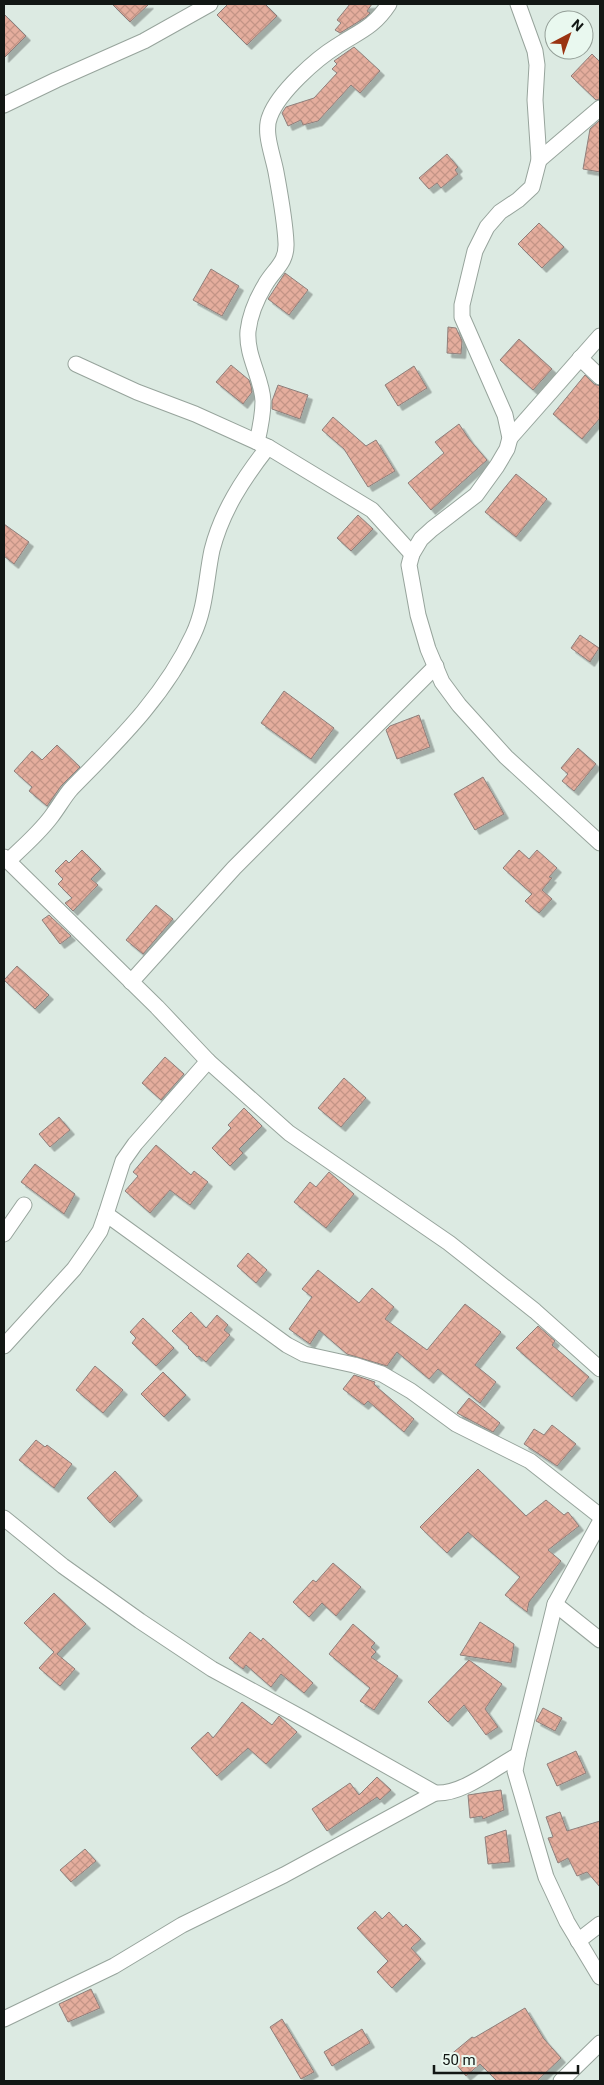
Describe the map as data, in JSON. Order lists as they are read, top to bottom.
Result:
{
  "scale_bar": "50 m",
  "north": "top right"
}
